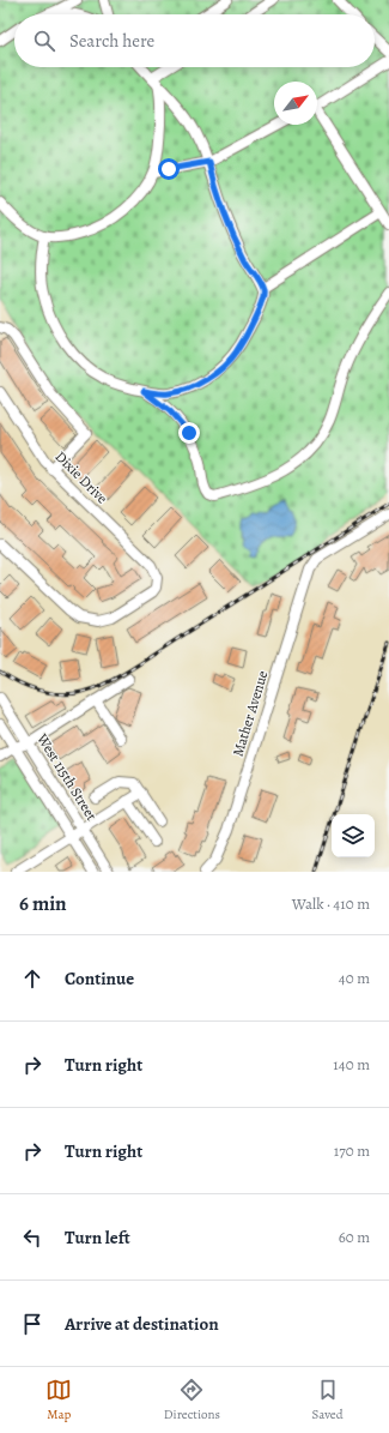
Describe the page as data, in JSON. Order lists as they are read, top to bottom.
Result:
{
  "streets": {
    "street": ["Dixie Drive", "Mather Avenue", "West 115th Street"]
  },
  "north": "top right",
  "page": {
    "search": "Search here",
    "heading": ["6 min", "Walk · 410 m"],
    "list": [
      ["Continue", "40 m"],
      ["Turn right", "140 m"],
      ["Turn right", "170 m"],
      ["Turn left", "60 m"],
      "Arrive at destination"
    ],
    "nav": ["Map", "Directions", "Saved"]
  }
}
